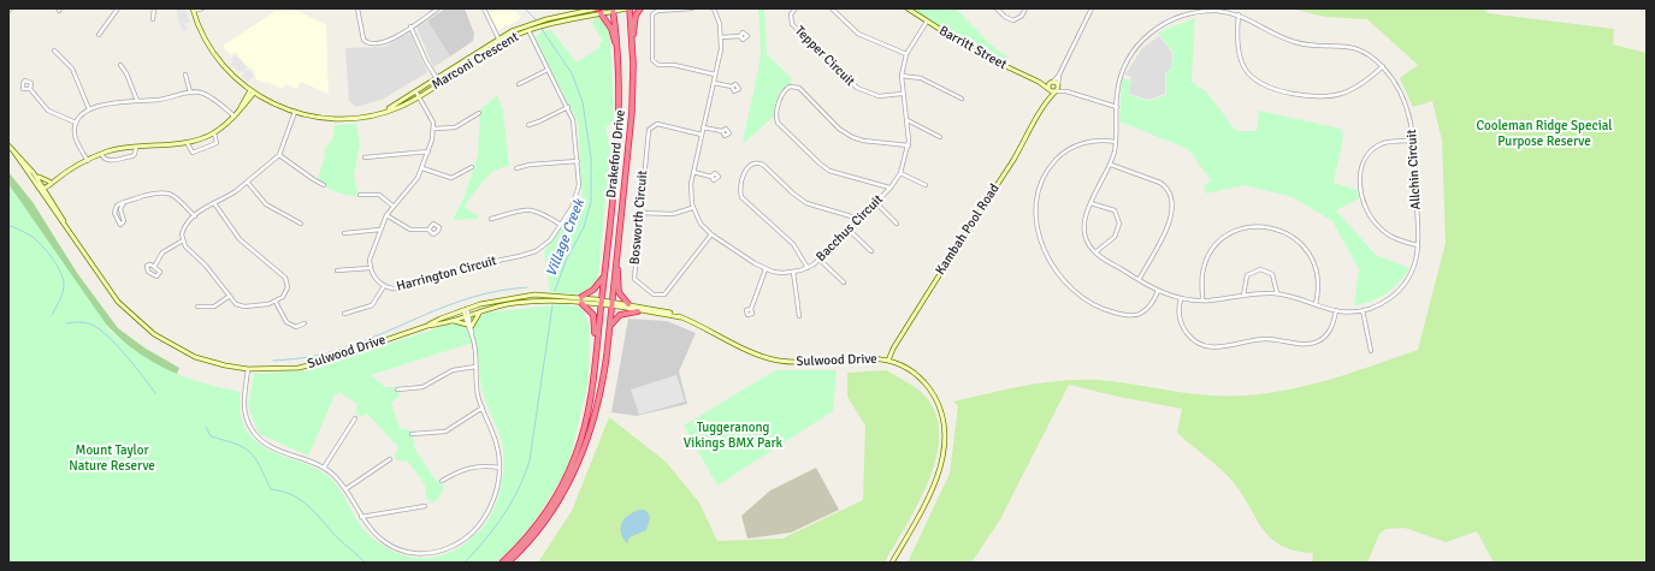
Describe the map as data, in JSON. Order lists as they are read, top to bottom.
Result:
{
  "streets": {
    "highway": ["Drakeford Drive"],
    "main road": [
      "Barritt Street",
      "Marconi Crescent",
      "Kambah Pool Road",
      "Sulwood Drive"
    ],
    "street": [
      "Tepper Circuit",
      "Allchin Circuit",
      "Bosworth Circuit",
      "Bacchus Circuit",
      "Harrington Circuit"
    ]
  },
  "crossings": [
    ["Barritt Street", "Bacchus Circuit"],
    ["Barritt Street", "Kambah Pool Road"],
    ["Tepper Circuit", "Bacchus Circuit"],
    ["Marconi Crescent", "Drakeford Drive"],
    ["Marconi Crescent", "Harrington Circuit"],
    ["Drakeford Drive", "Sulwood Drive"],
    ["Bosworth Circuit", "Bacchus Circuit"],
    ["Kambah Pool Road", "Sulwood Drive"]
  ],
  "water": ["Village Creek"],
  "parks": ["Cooleman Ridge Special Purpose Reserve", "Tuggeranong Vikings BMX Park", "Mount Taylor Nature Reserve"]
}
